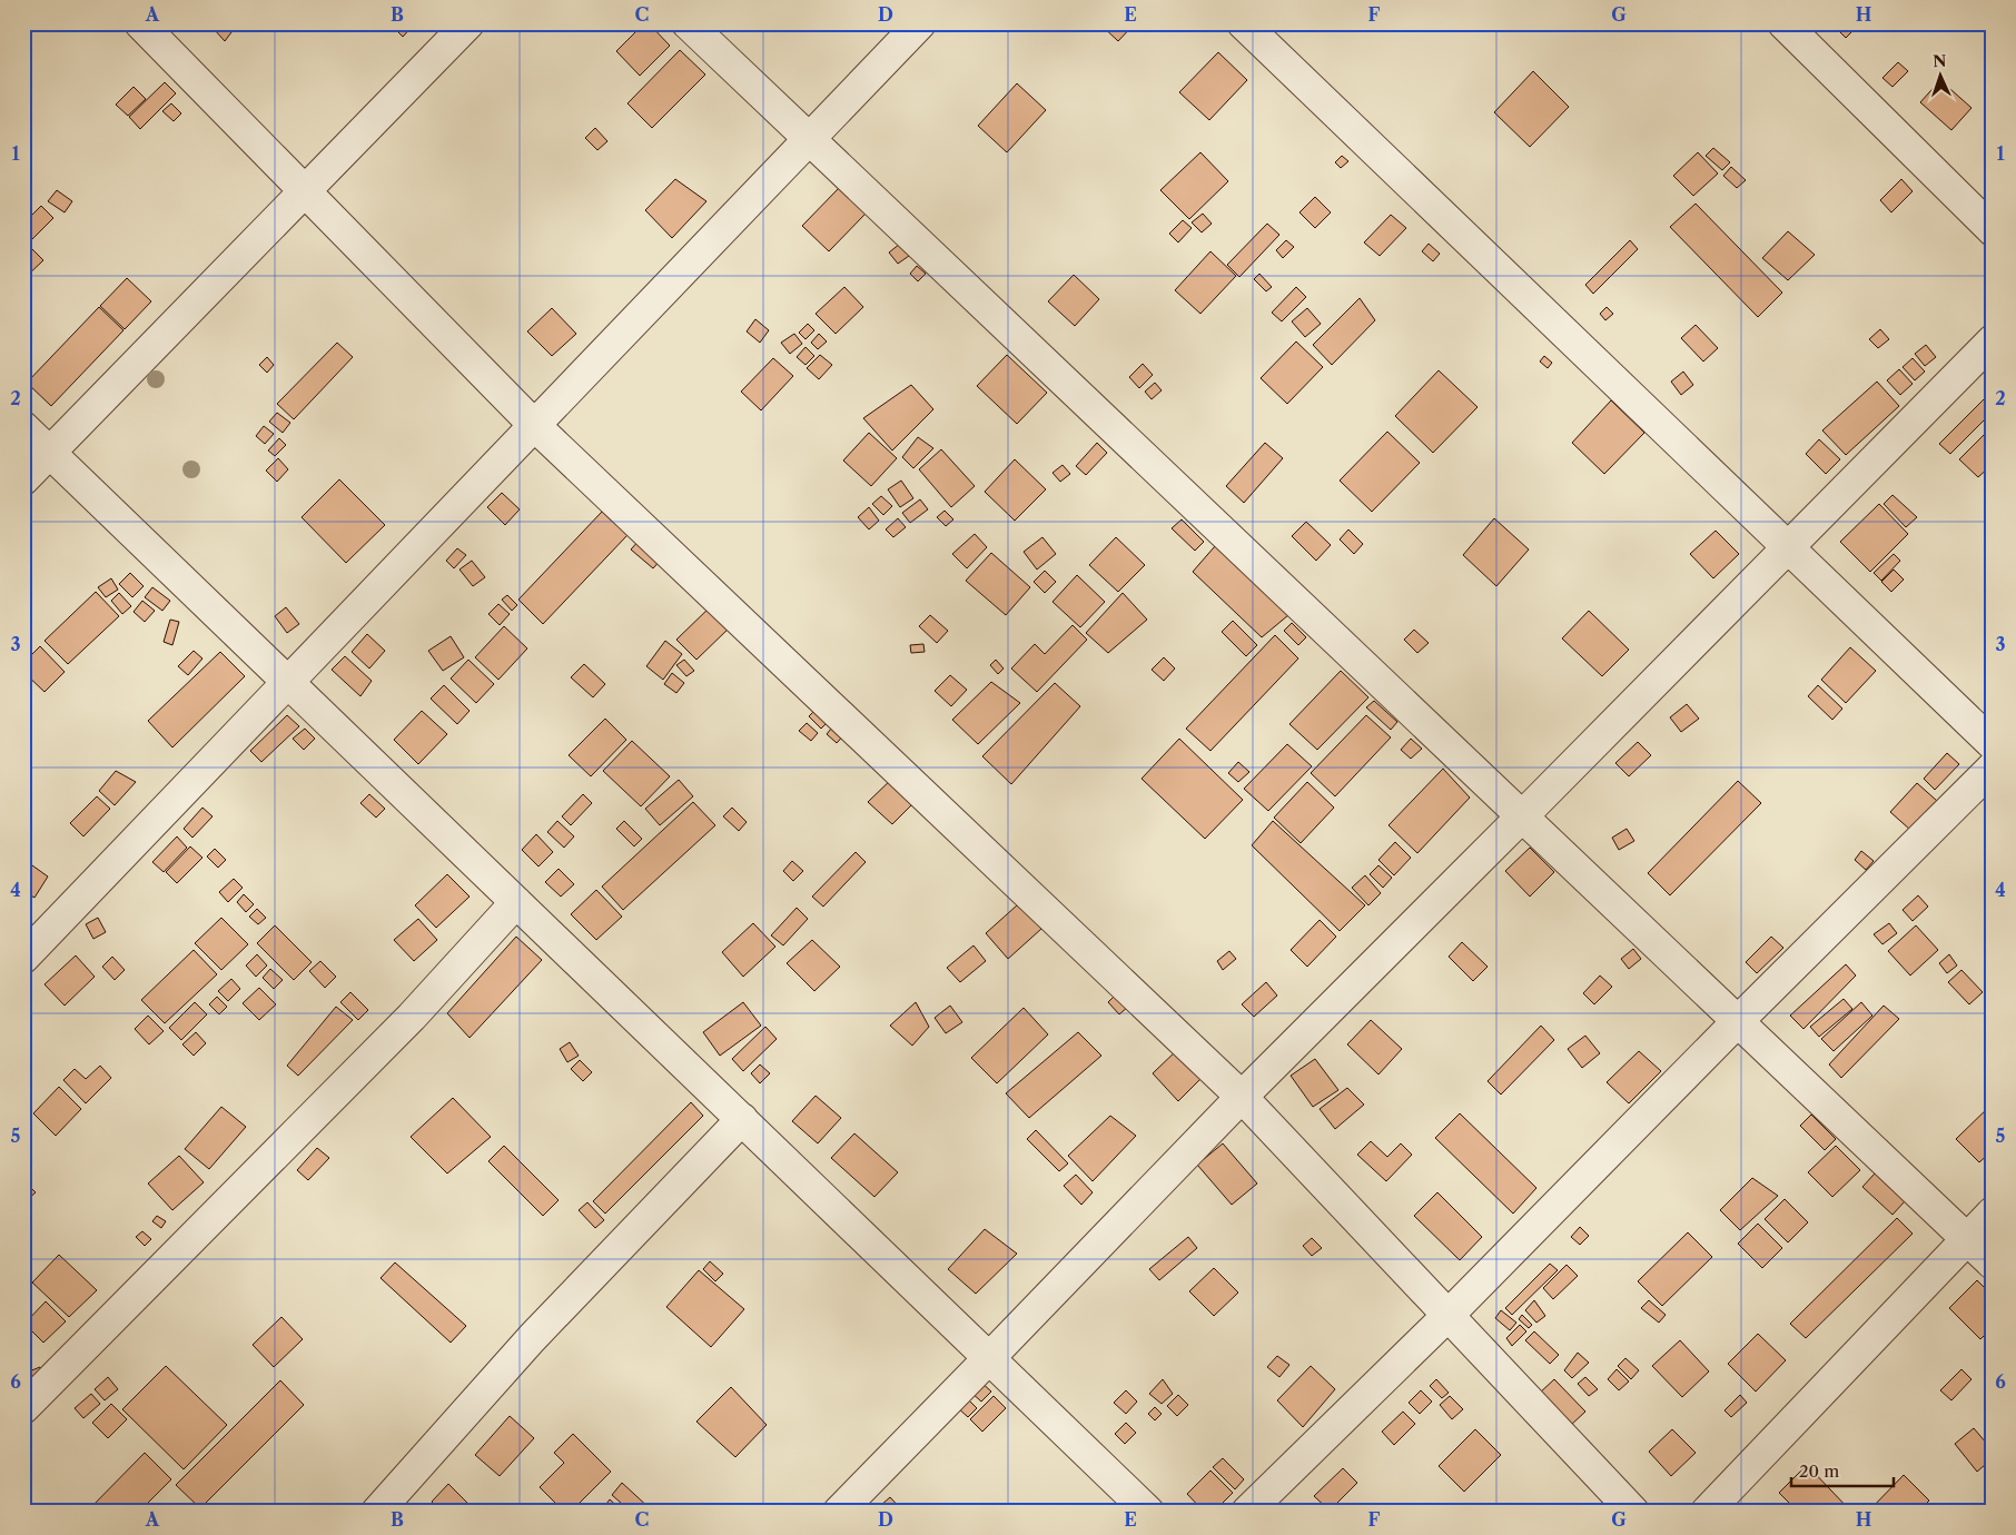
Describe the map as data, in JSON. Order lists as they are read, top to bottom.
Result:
{
  "scale_bar": "20 m",
  "north": "top",
  "grid": {
    "columns": [
      "A",
      "B",
      "C",
      "D",
      "E",
      "F",
      "G",
      "H"
    ],
    "rows": [
      "1",
      "2",
      "3",
      "4",
      "5",
      "6"
    ]
  }
}
